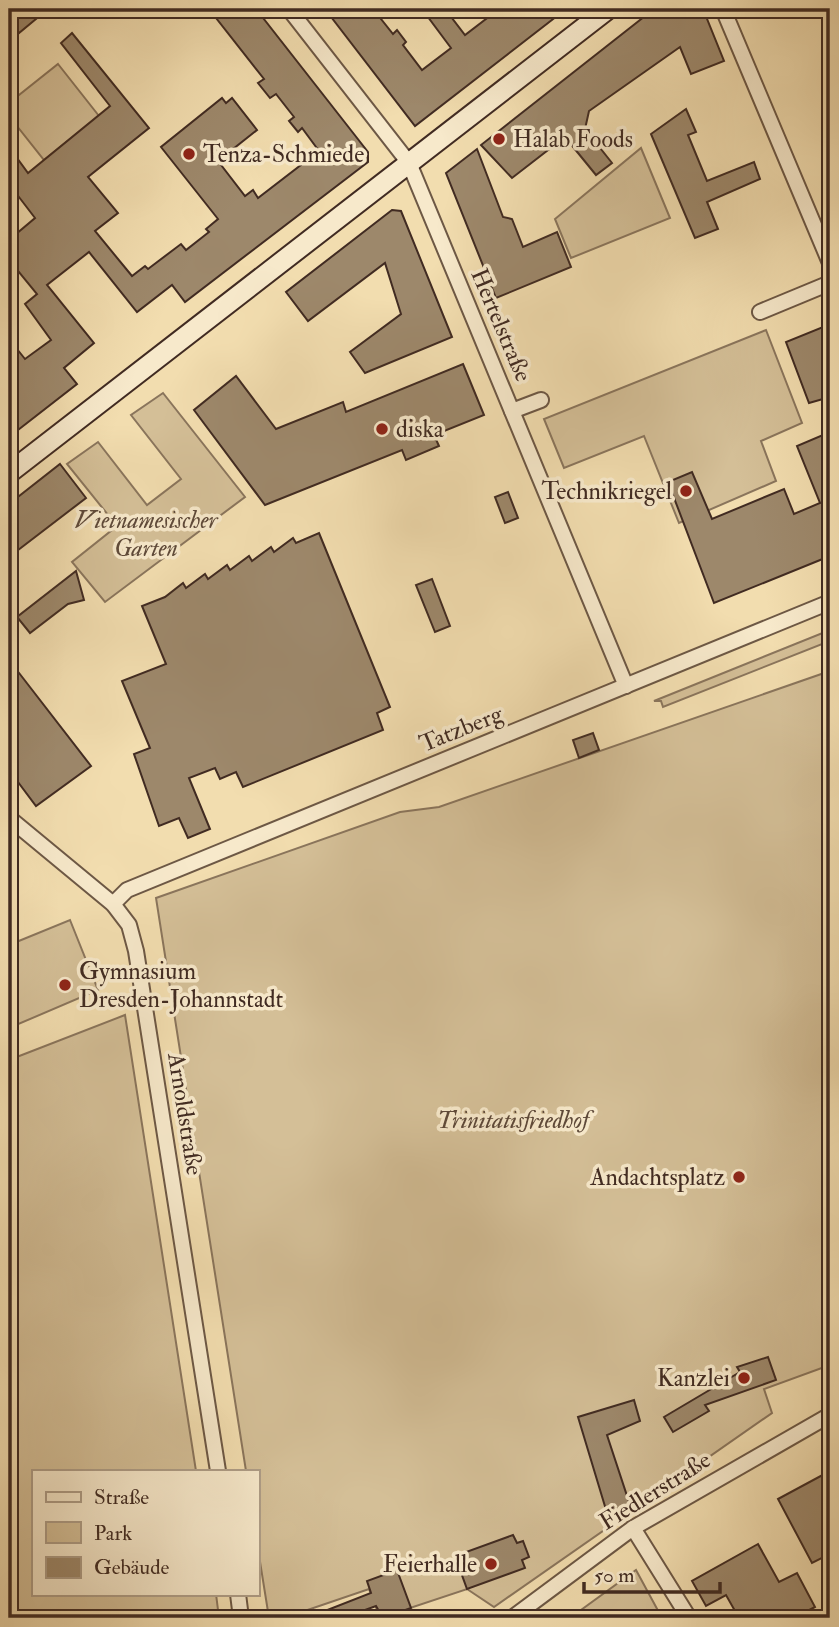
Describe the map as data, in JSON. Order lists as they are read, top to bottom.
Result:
{
  "streets": {
    "street": [
      "Hertelstraße",
      "Tatzberg",
      "Arnoldstraße",
      "Fiedlerstraße"
    ]
  },
  "crossings": [
    ["Hertelstraße", "Tatzberg"],
    ["Tatzberg", "Arnoldstraße"]
  ],
  "parks": ["Vietnamesischer Garten", "Trinitatisfriedhof"],
  "places": [
    "Halab Foods",
    "Tenza-Schmiede",
    "diska",
    "Technikriegel",
    "Gymnasium Dresden-Johannstadt",
    "Andachtsplatz",
    "Kanzlei",
    "Feierhalle"
  ],
  "legend": ["Straße", "Park", "Gebäude"],
  "scale_bar": "50 m"
}
